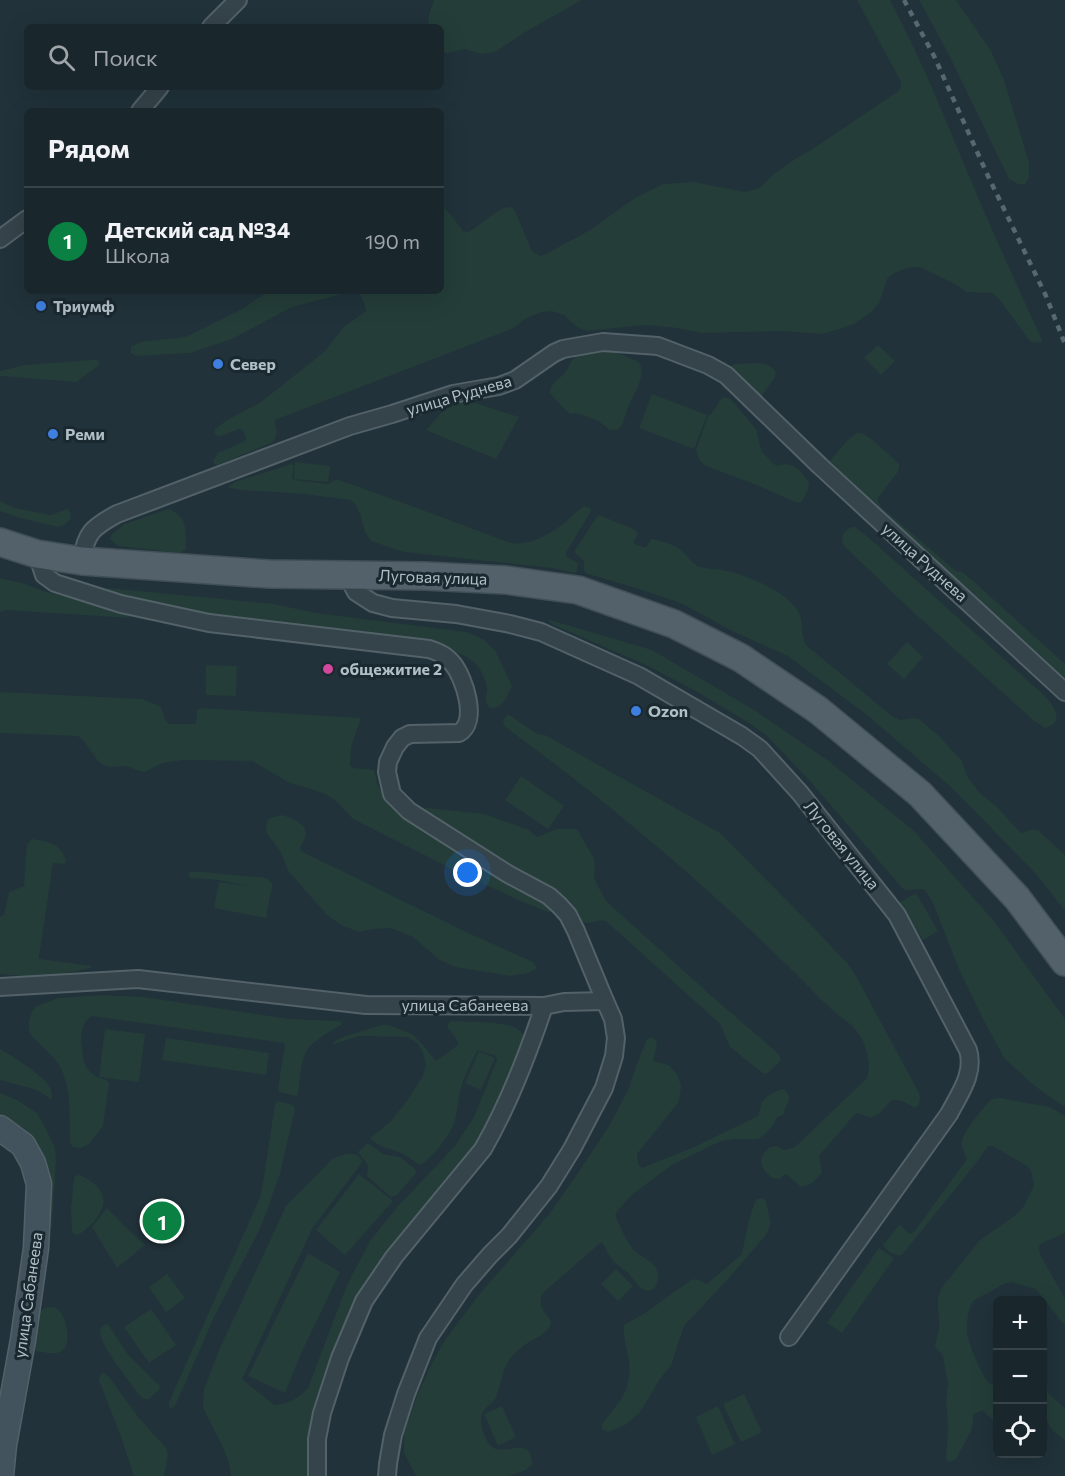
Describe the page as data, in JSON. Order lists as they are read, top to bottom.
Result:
{
  "streets": {
    "main road": ["Луговая улица"],
    "street": ["улица Руднева", "улица Сабанеева"]
  },
  "crossings": [
    ["улица Руднева", "Луговая улица"]
  ],
  "places": [
    "Триумф",
    "Север",
    "Реми",
    "общежитие 2",
    "Ozon"
  ],
  "page": {
    "search": "Поиск",
    "heading": "Рядом",
    "list": [
      {
        "mark": "1",
        "name": "Детский сад №34",
        "note": "Школа",
        "value": "190 m"
      }
    ],
    "pins": "1",
    "map_buttons": ["+", "−"]
  }
}
